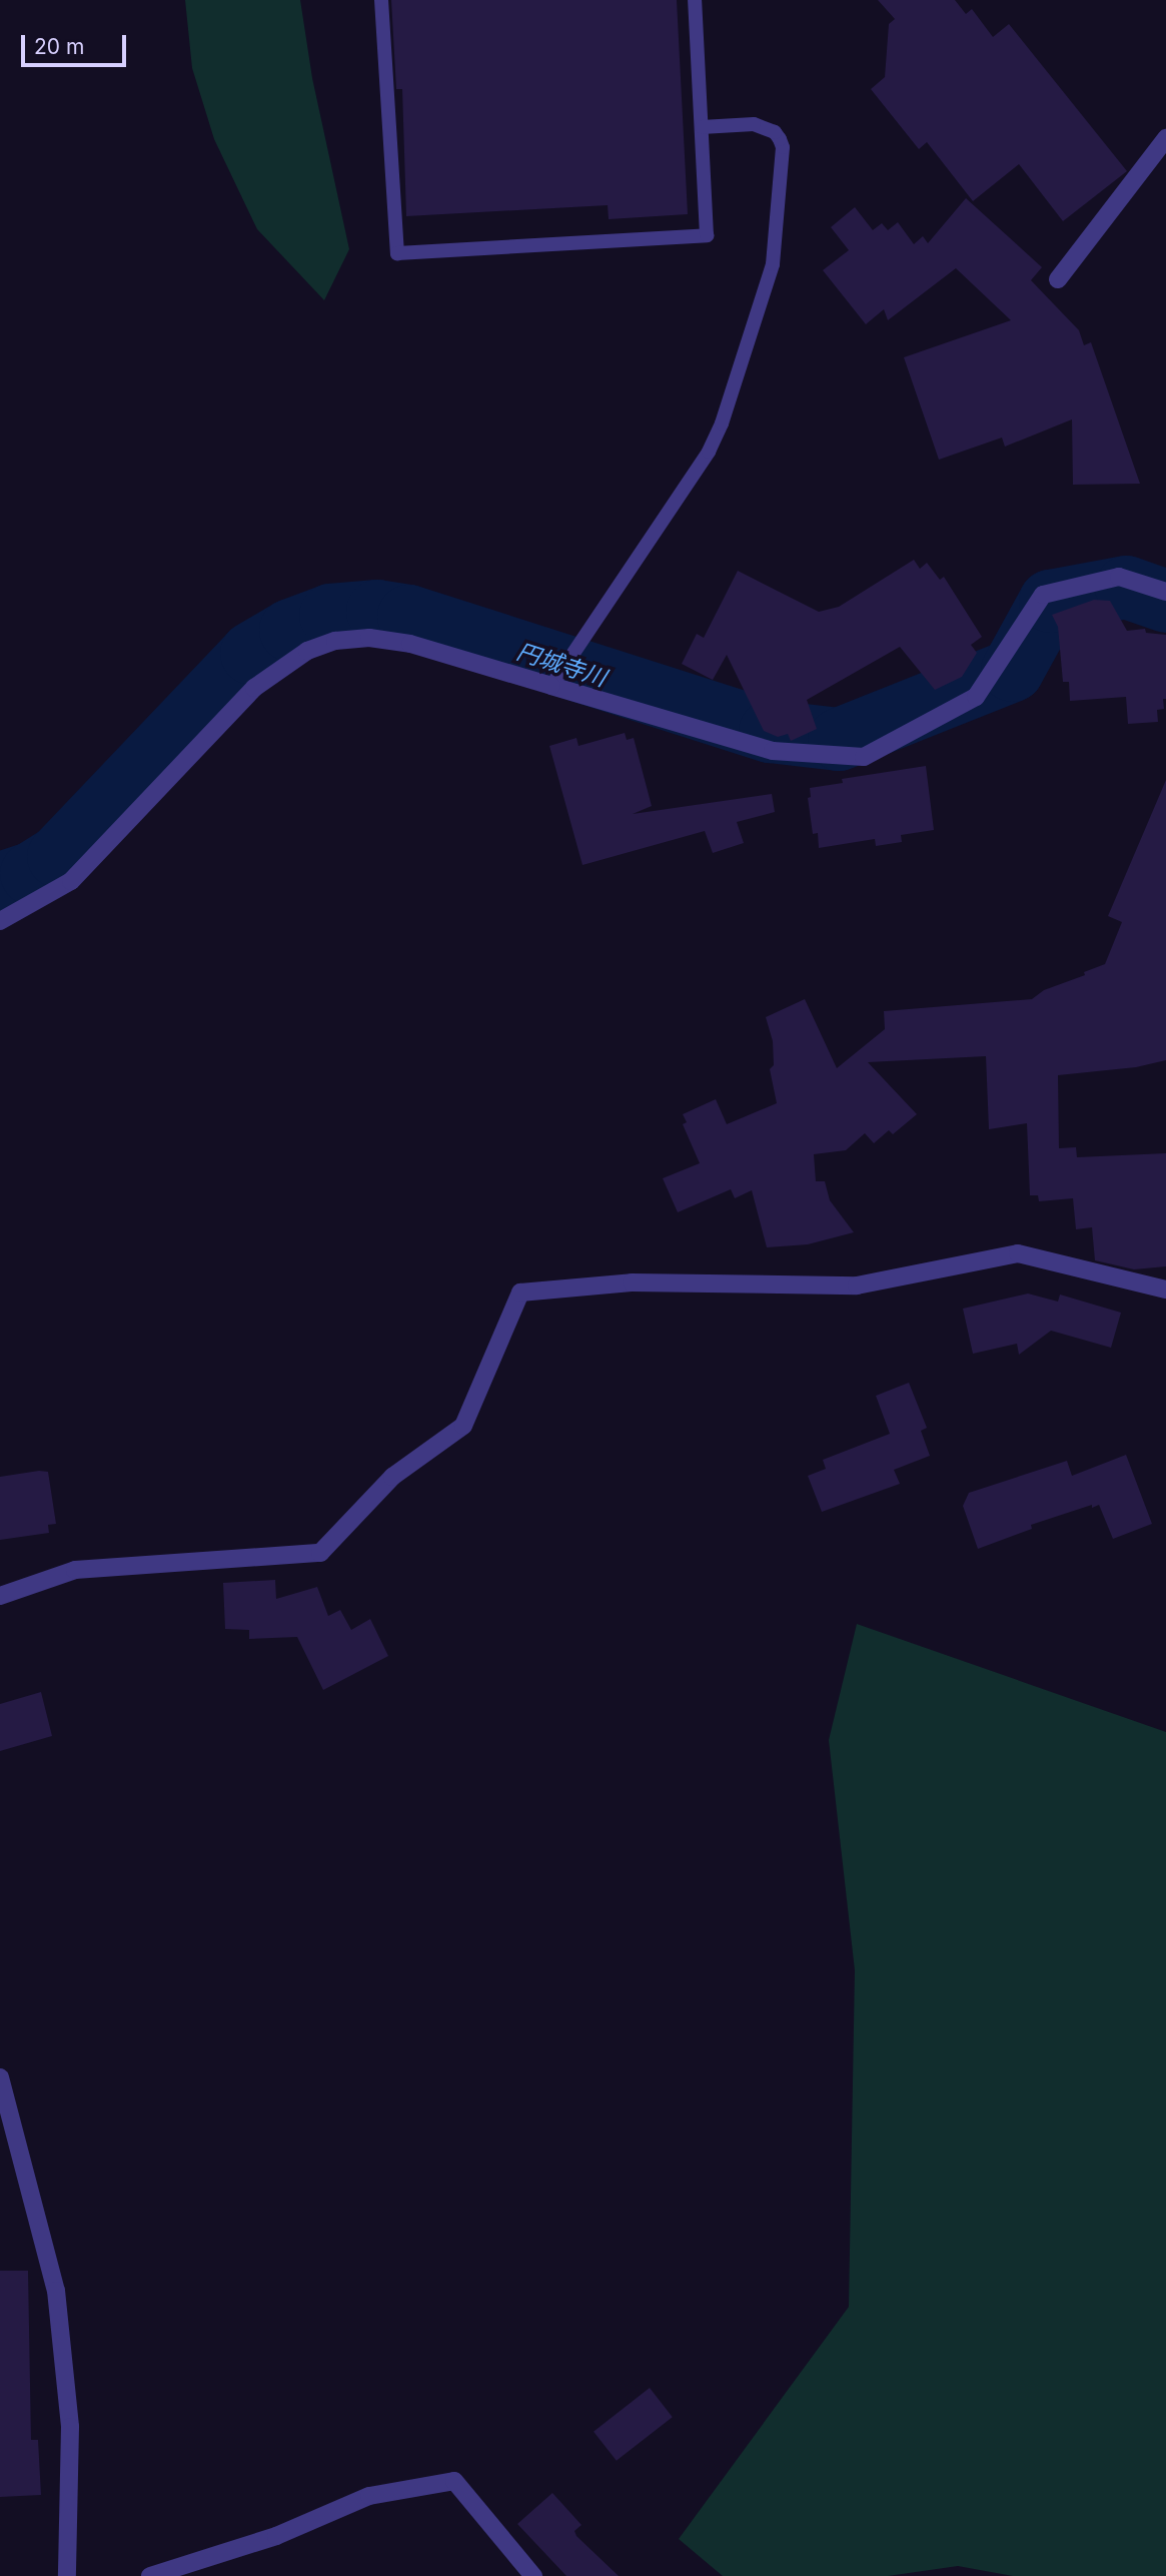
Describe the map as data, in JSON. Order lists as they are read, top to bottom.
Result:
{
  "water": ["円城寺川"],
  "scale_bar": "20 m"
}
